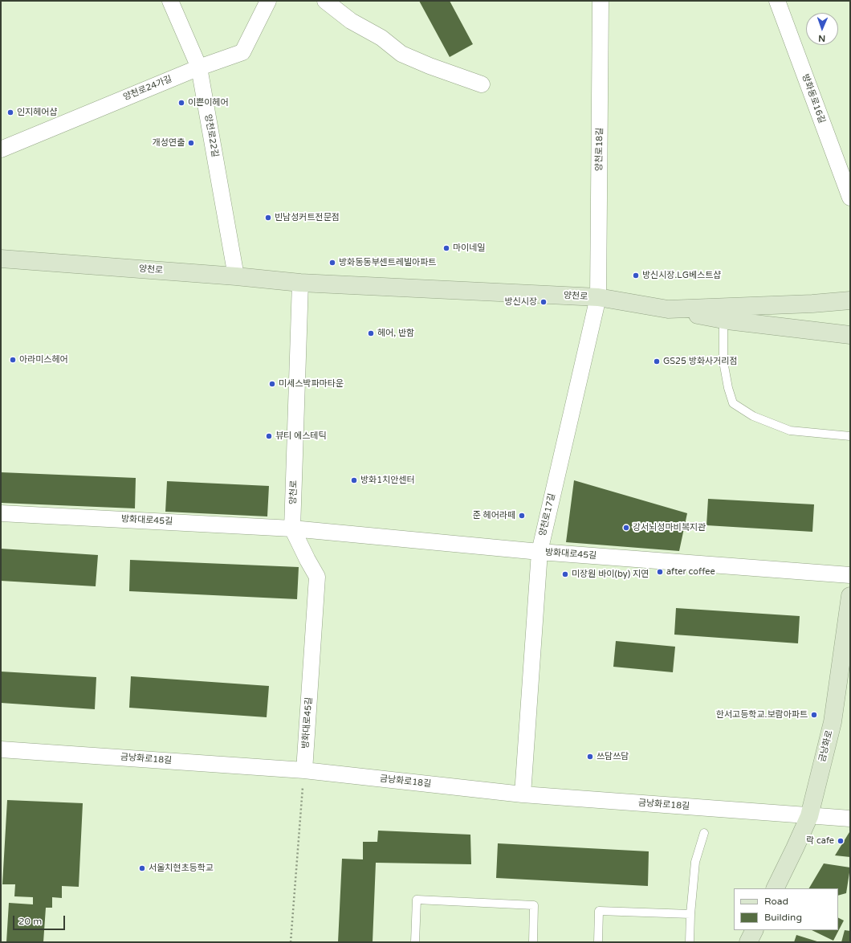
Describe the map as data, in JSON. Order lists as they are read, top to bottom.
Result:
{
  "streets": {
    "main road": ["양천로", "금낭화로"],
    "street": [
      "양천로24가길",
      "방화동로16길",
      "양천로22길",
      "양천로18길",
      "양천로17길",
      "방화대로45길",
      "금낭화로18길"
    ]
  },
  "crossings": [
    ["양천로24가길", "양천로22길"],
    ["양천로22길", "양천로"],
    ["양천로18길", "양천로"],
    ["양천로18길", "양천로17길"],
    ["양천로", "양천로17길"],
    ["양천로", "방화대로45길"],
    ["양천로17길", "방화대로45길"],
    ["양천로17길", "금낭화로18길"],
    ["방화대로45길", "금낭화로18길"],
    ["금낭화로", "금낭화로18길"]
  ],
  "places": [
    "이쁜이헤어",
    "인지헤어샵",
    "개성연출",
    "빈남성커트전문점",
    "마이네일",
    "방화동동부센트레빌아파트",
    "방신시장.LG베스트샵",
    "방신시장",
    "헤어, 반함",
    "아라미스헤어",
    "GS25 방화사거리점",
    "미세스박파마타운",
    "뷰티 에스테틱",
    "방화1치안센터",
    "준 헤어라떼",
    "강서뇌성마비복지관",
    "after coffee",
    "미장원 바이(by) 지연",
    "한서고등학교.보람아파트",
    "쓰담쓰담",
    "락 cafe",
    "서울치현초등학교"
  ],
  "legend": ["Road", "Building"],
  "scale_bar": "20 m",
  "north": "bottom"
}
